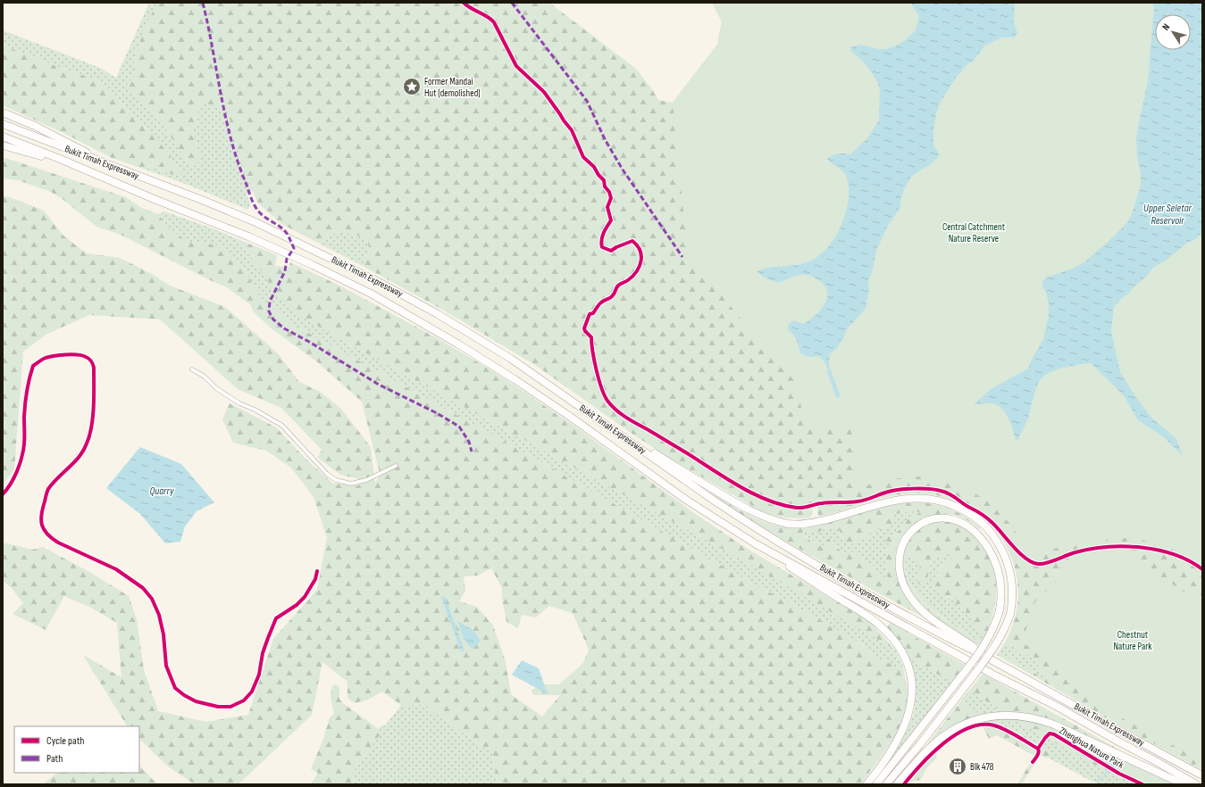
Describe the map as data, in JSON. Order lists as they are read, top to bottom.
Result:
{
  "streets": {
    "highway": ["Bukit Timah Expressway"],
    "cycle path": ["Zhenghua Nature Park"]
  },
  "water": ["Upper Seletar Reservoir", "Quarry"],
  "parks": ["Central Catchment Nature Reserve", "Chestnut Nature Park"],
  "places": {
    "place": ["Former Mandai Hut (demolished)"],
    "building": ["Blk 478"]
  },
  "legend": ["Cycle path", "Path"],
  "north": "top left"
}
